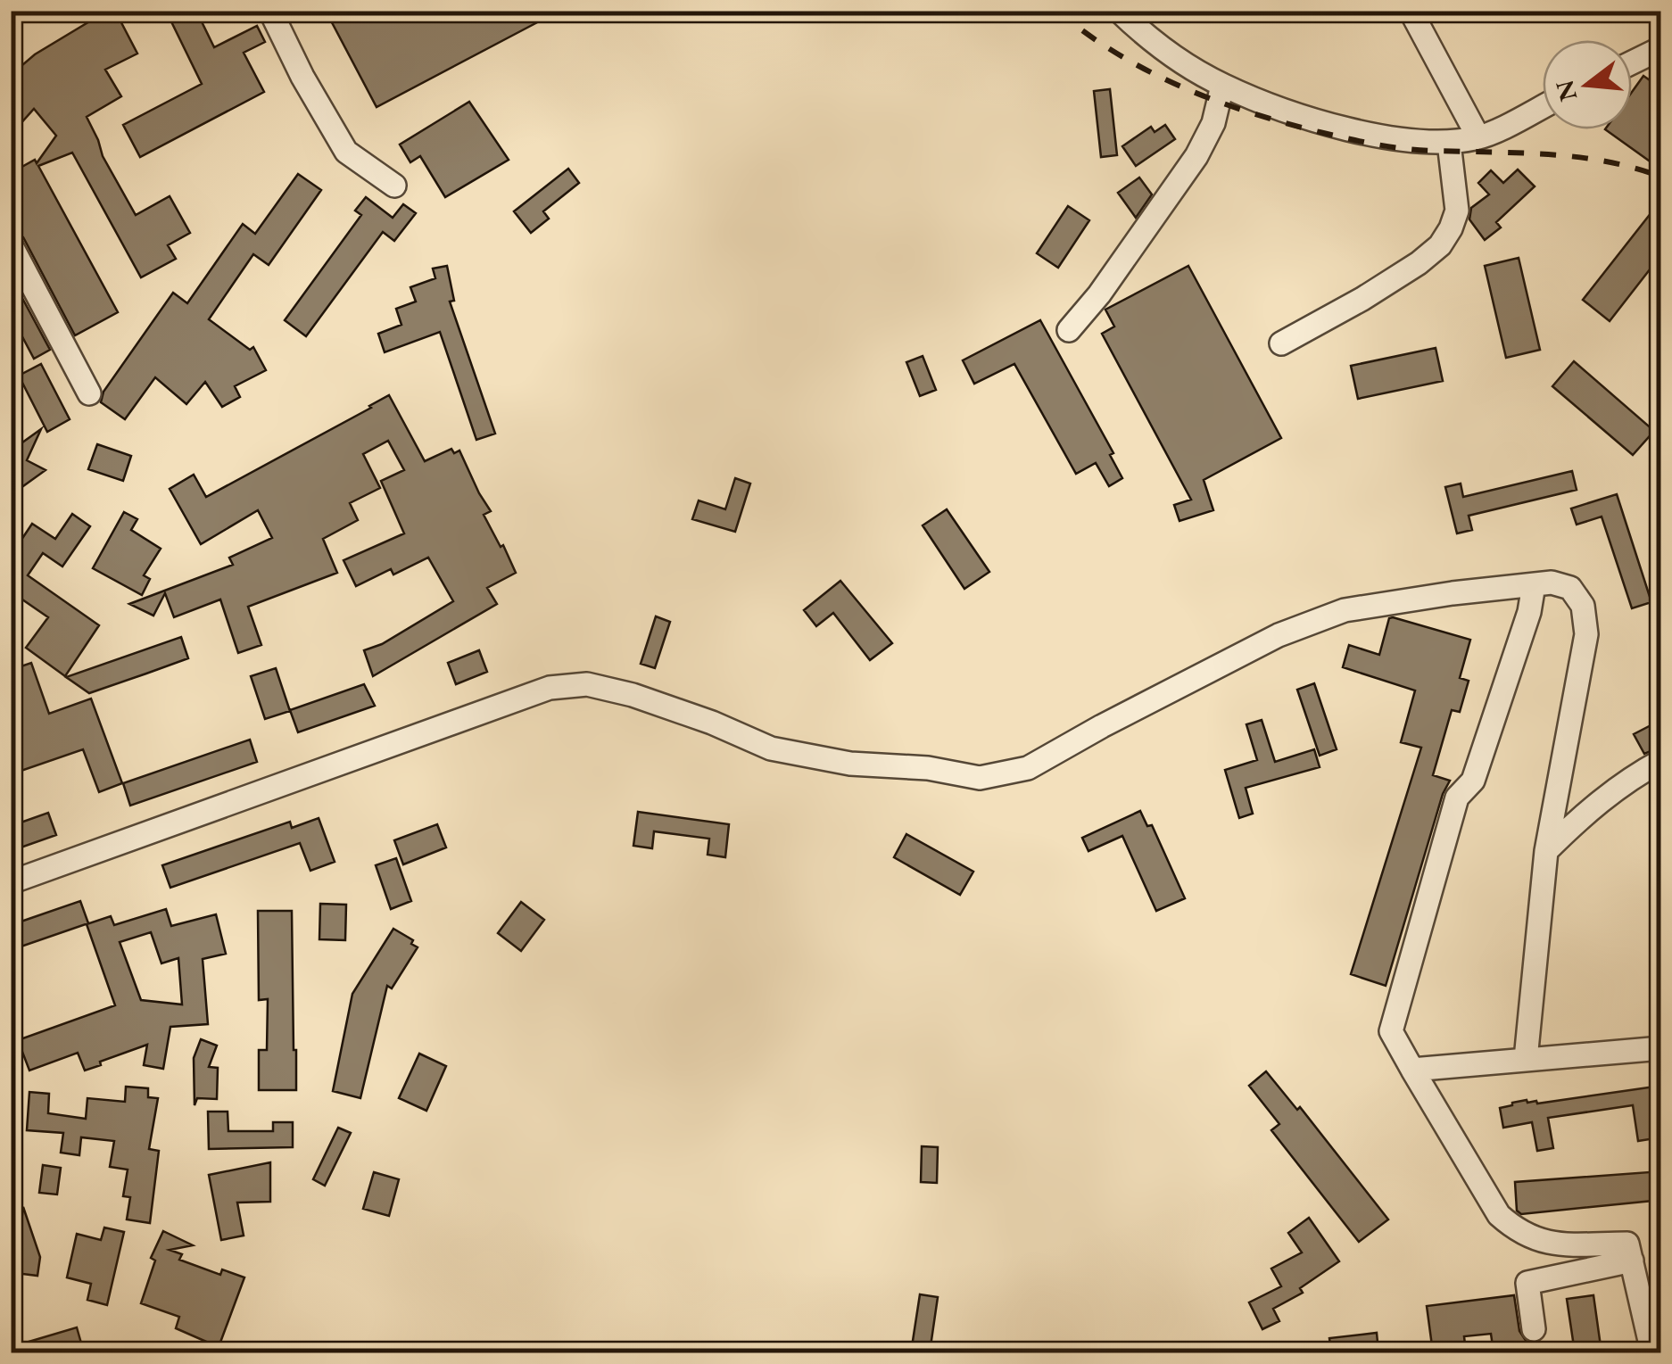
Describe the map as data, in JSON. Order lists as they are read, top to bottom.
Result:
{
  "north": "left"
}
